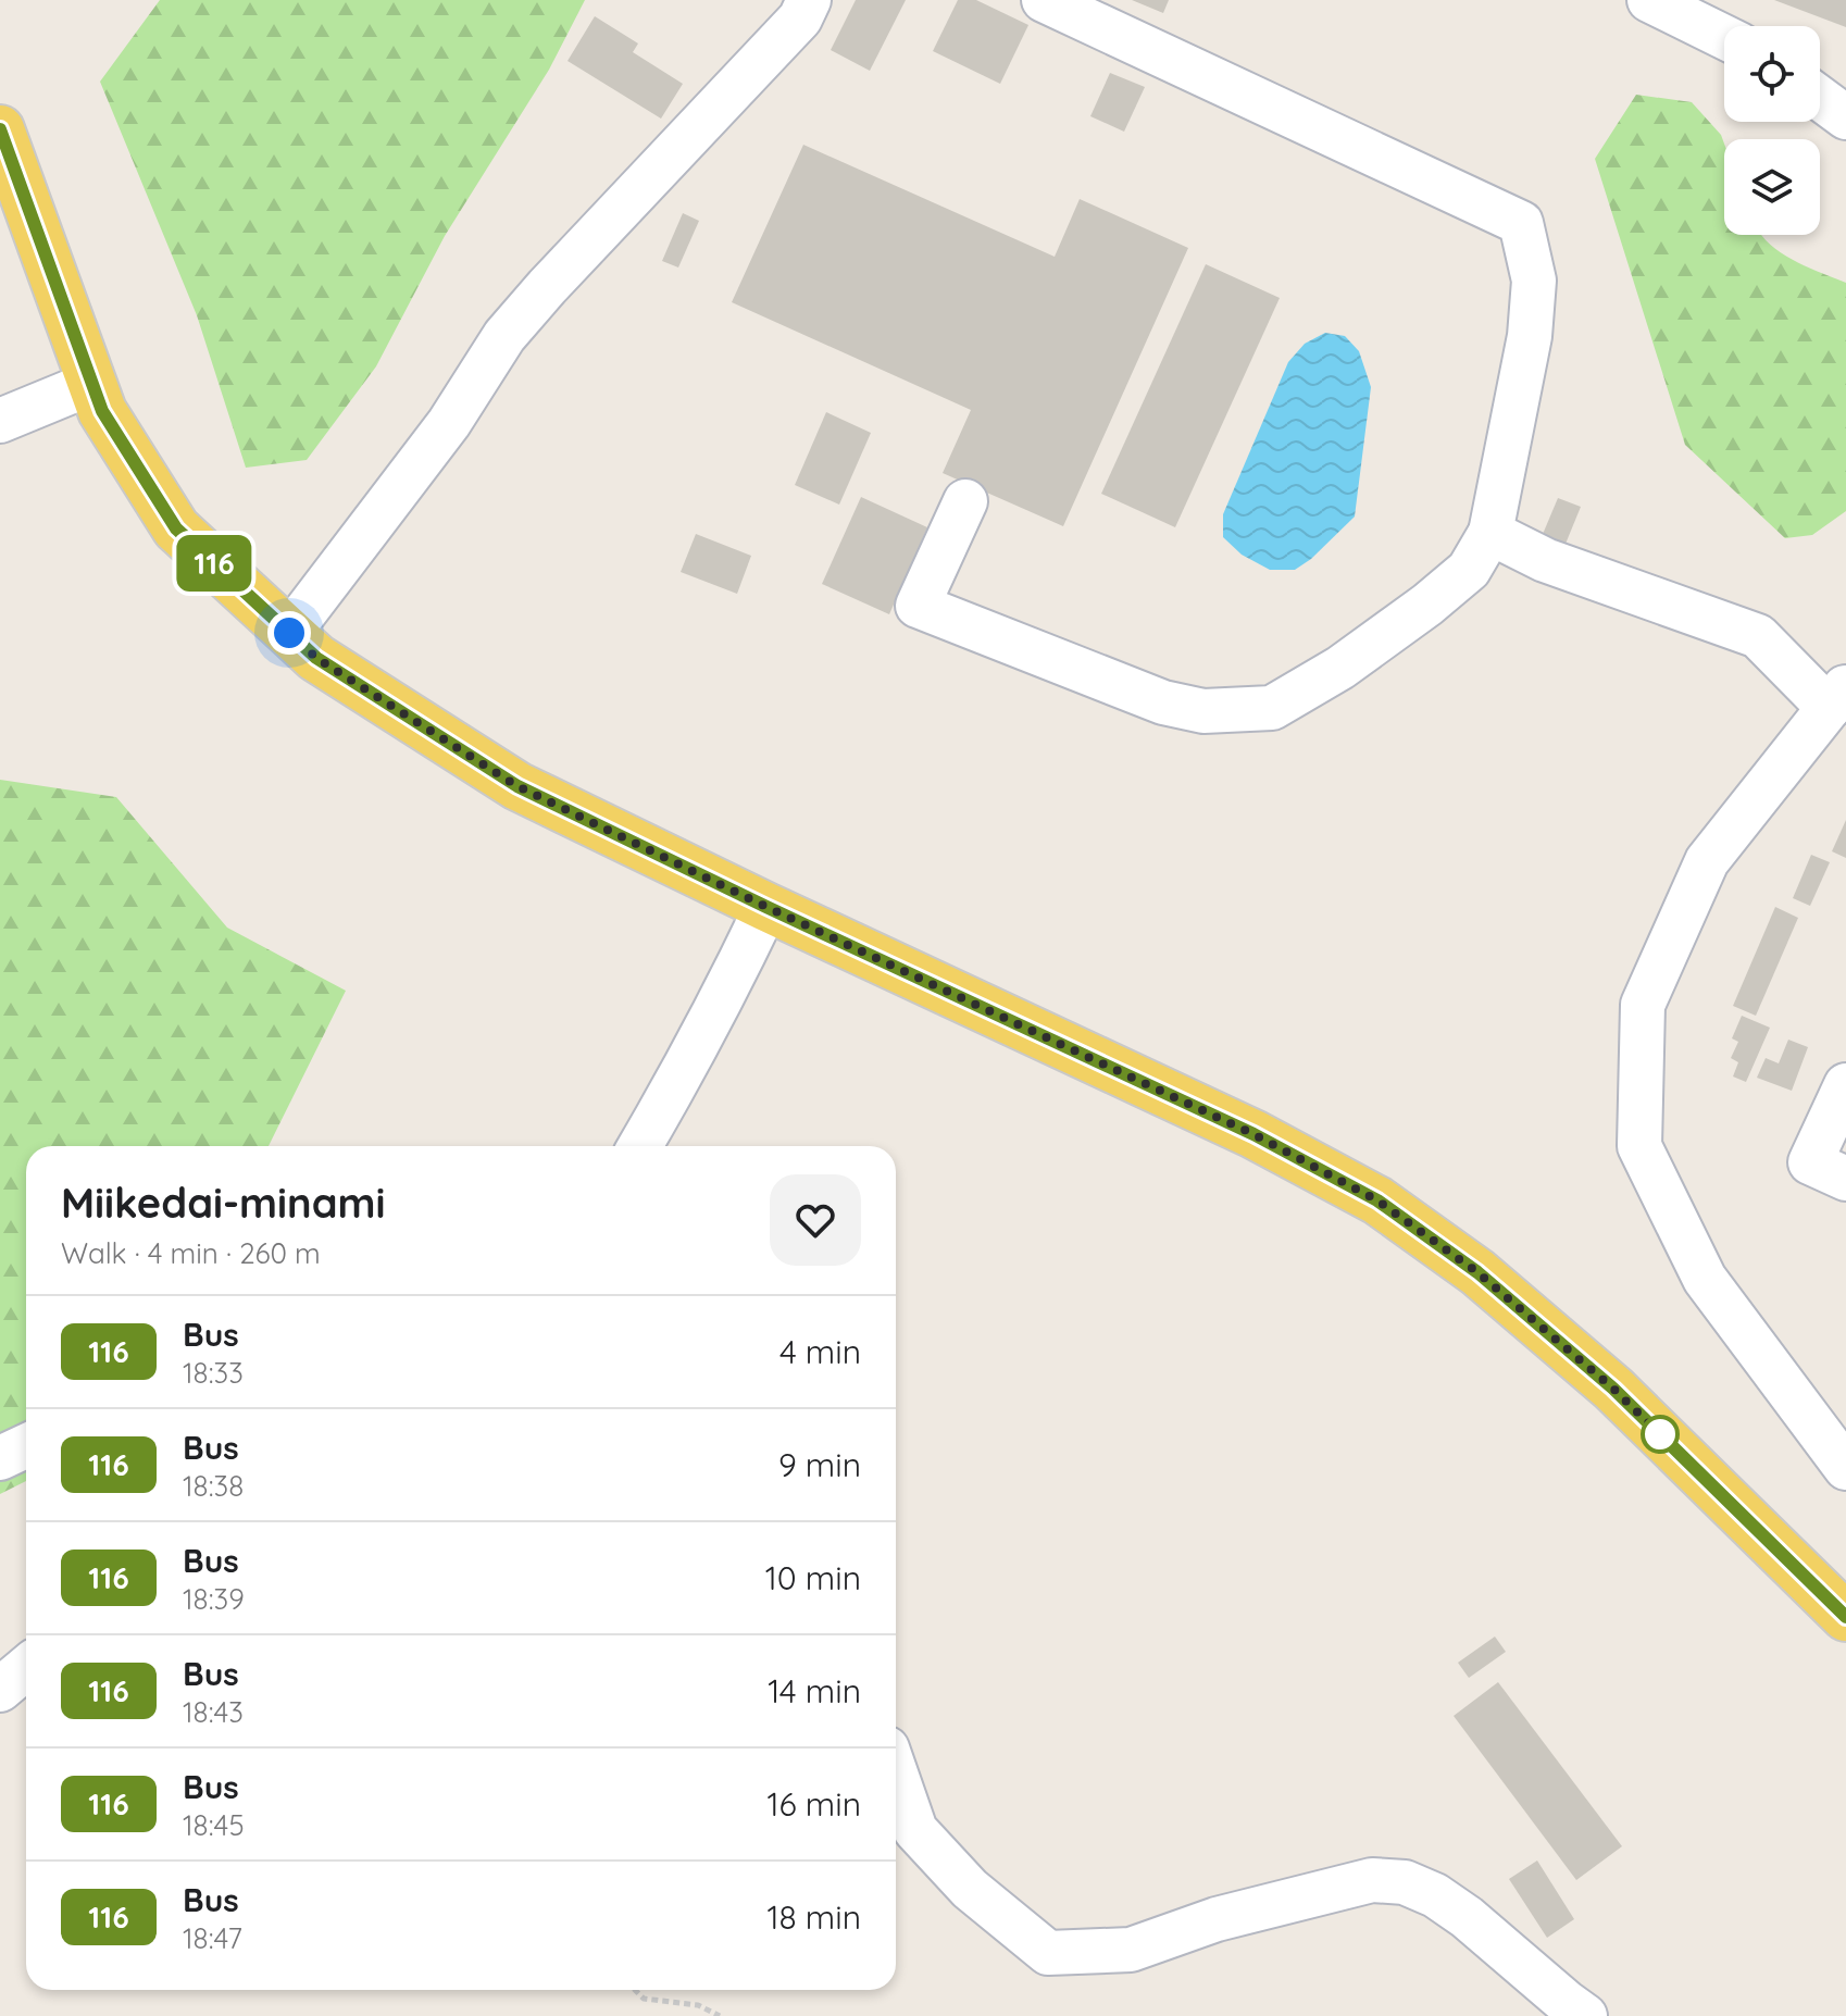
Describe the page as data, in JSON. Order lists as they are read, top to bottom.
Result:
{
  "lines": ["bus line 116"],
  "page": {
    "on_map": "116",
    "heading": ["Miikedai-minami", "Walk · 4 min · 260 m"],
    "list": [
      {
        "mark": "116",
        "name": "Bus",
        "note": "18:33",
        "value": "4 min"
      },
      {
        "mark": "116",
        "name": "Bus",
        "note": "18:38",
        "value": "9 min"
      },
      {
        "mark": "116",
        "name": "Bus",
        "note": "18:39",
        "value": "10 min"
      },
      {
        "mark": "116",
        "name": "Bus",
        "note": "18:43",
        "value": "14 min"
      },
      {
        "mark": "116",
        "name": "Bus",
        "note": "18:45",
        "value": "16 min"
      },
      {
        "mark": "116",
        "name": "Bus",
        "note": "18:47",
        "value": "18 min"
      }
    ]
  }
}
